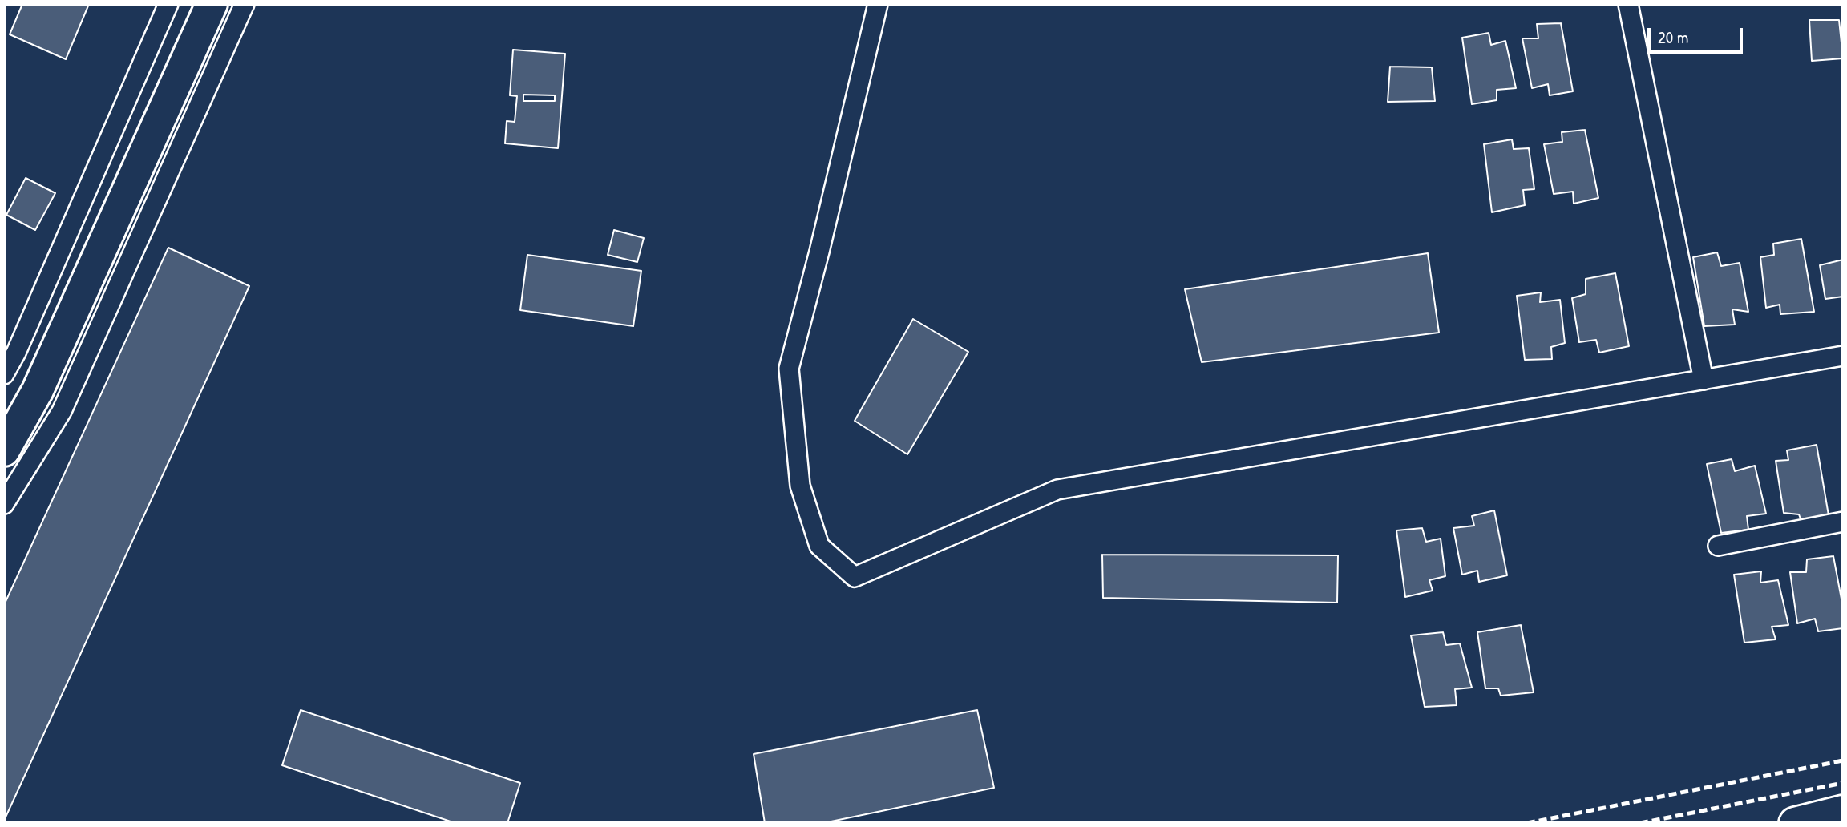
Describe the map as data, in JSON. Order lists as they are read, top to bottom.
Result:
{
  "scale_bar": "20 m"
}
